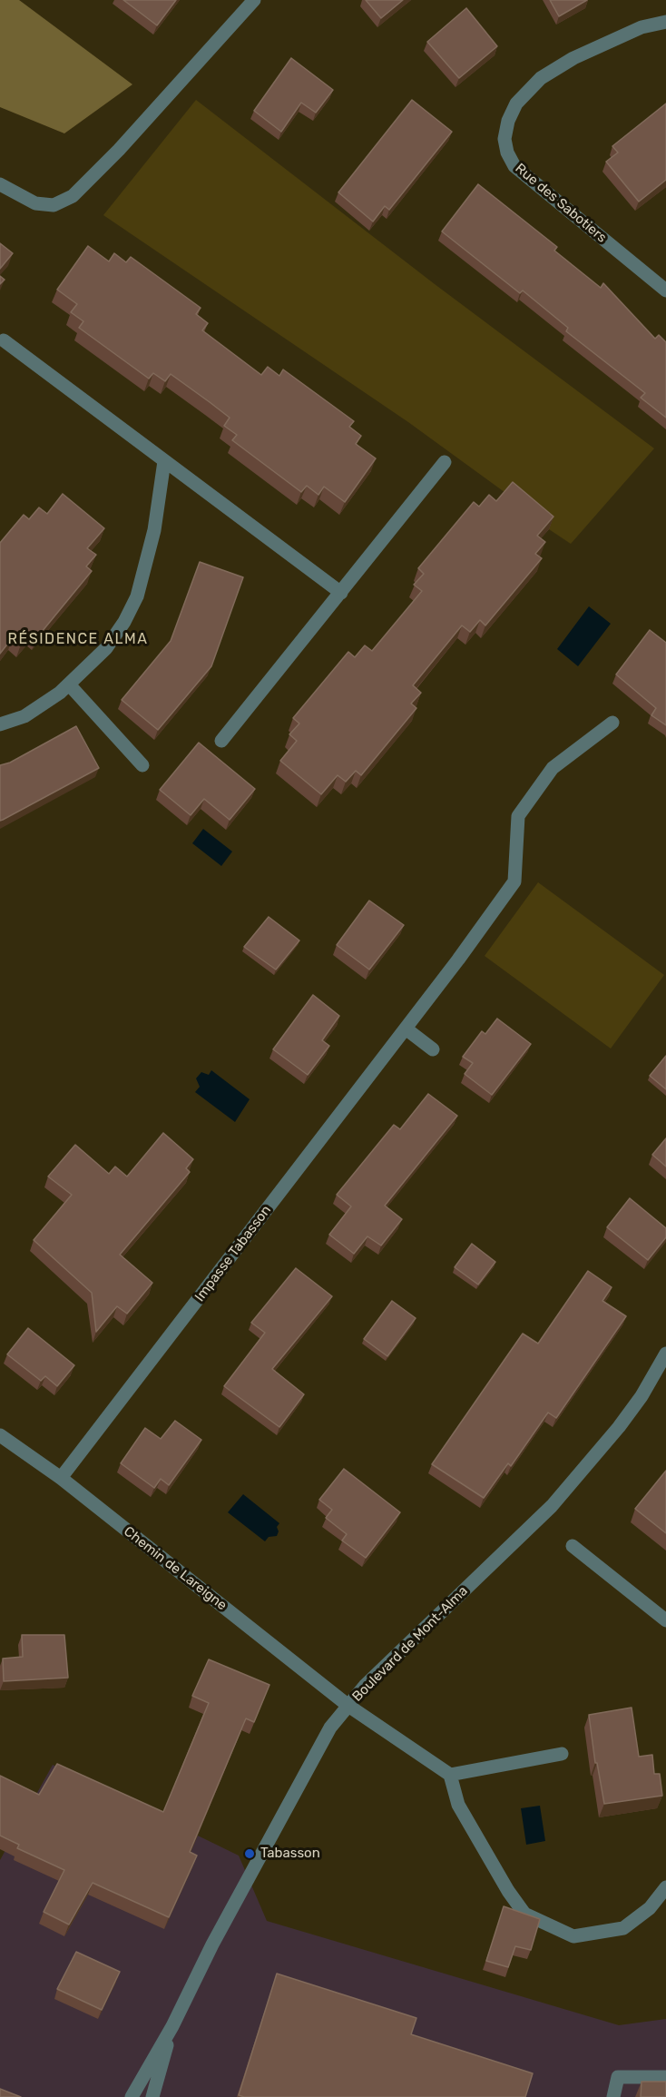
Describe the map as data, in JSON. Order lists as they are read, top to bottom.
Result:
{
  "streets": {
    "street": [
      "Rue des Sabotiers",
      "Impasse Tabasson",
      "Chemin de Lareigne",
      "Boulevard de Mont-Alma"
    ]
  },
  "crossings": [
    ["Impasse Tabasson", "Chemin de Lareigne"],
    ["Chemin de Lareigne", "Boulevard de Mont-Alma"]
  ],
  "districts": ["RÉSIDENCE ALMA"],
  "places": ["Tabasson"]
}
